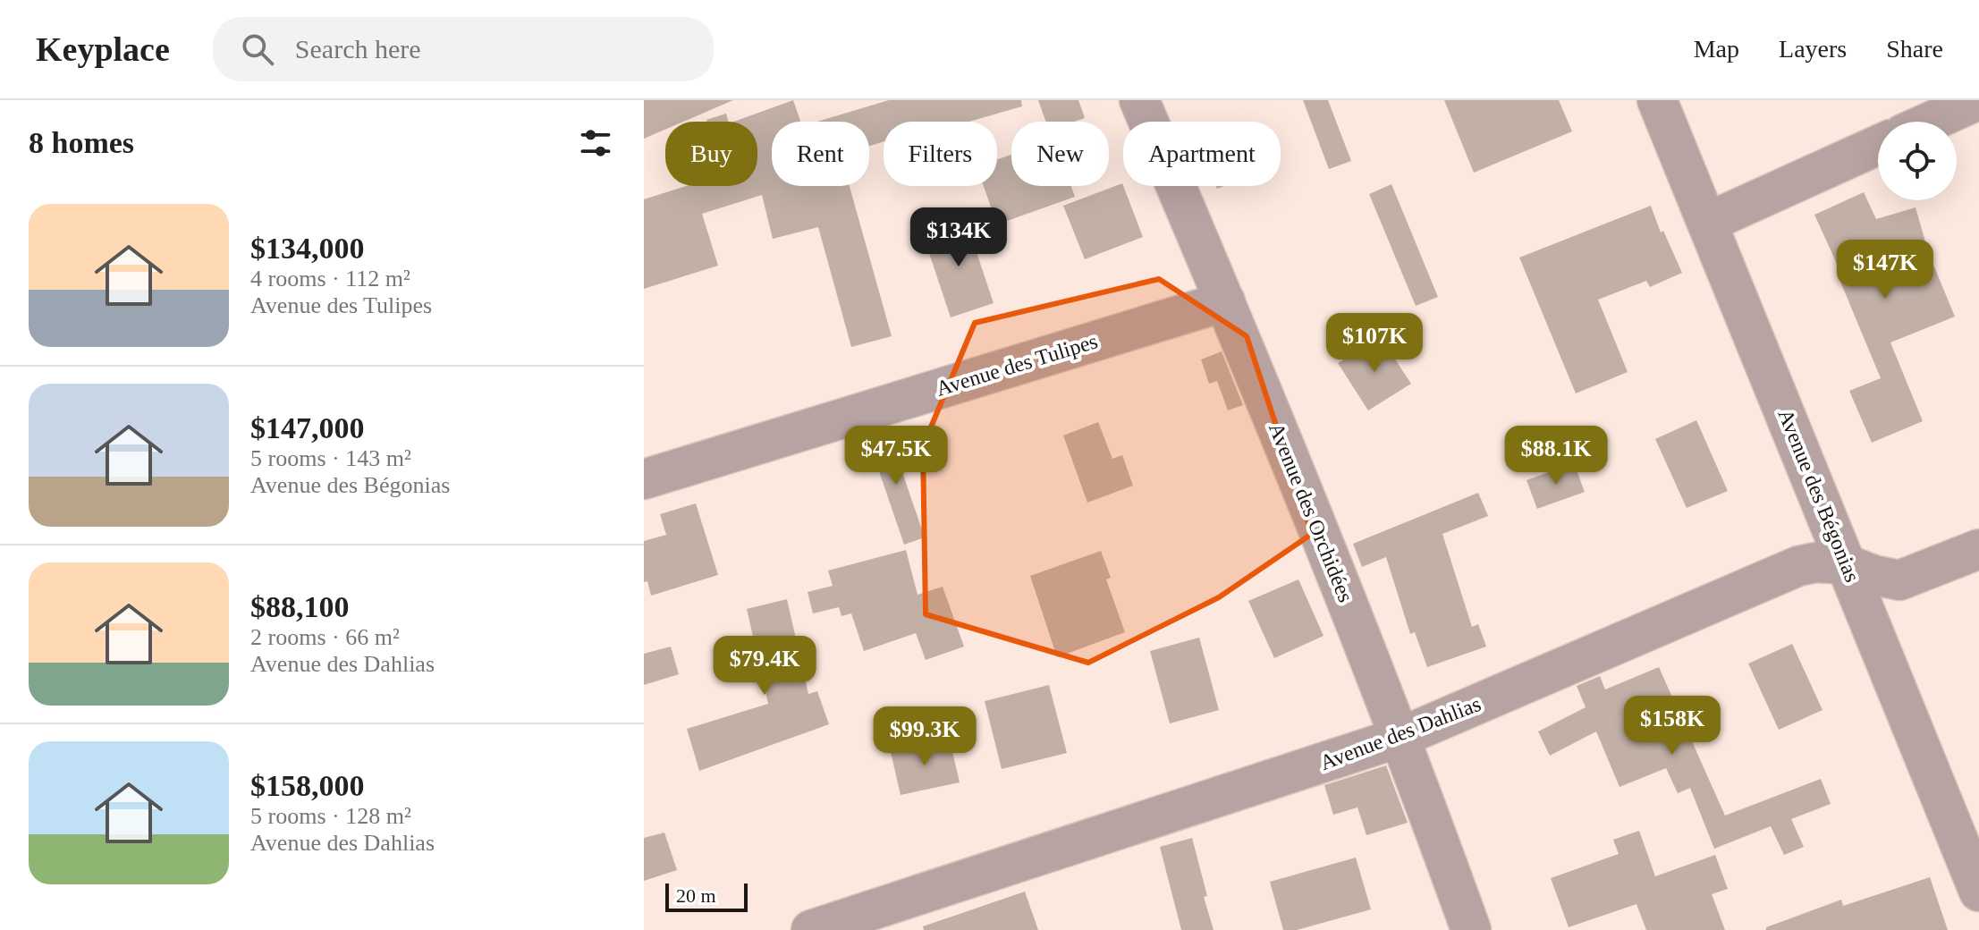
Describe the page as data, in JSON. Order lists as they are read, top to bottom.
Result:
{
  "streets": {
    "street": [
      "Avenue des Tulipes",
      "Avenue des Bégonias",
      "Avenue des Orchidées",
      "Avenue des Dahlias"
    ]
  },
  "crossings": [
    ["Avenue des Tulipes", "Avenue des Orchidées"],
    ["Avenue des Bégonias", "Avenue des Dahlias"],
    ["Avenue des Orchidées", "Avenue des Dahlias"]
  ],
  "scale_bar": "20 m",
  "page": {
    "header": "Keyplace",
    "search": "Search here",
    "nav": ["Map", "Layers", "Share"],
    "heading": "8 homes",
    "chip": [
      "Buy",
      "Rent",
      "Filters",
      "New",
      "Apartment"
    ],
    "list": [
      {
        "name": "$134,000",
        "note": "4 rooms · 112 m² · Avenue des Tulipes"
      },
      {
        "name": "$147,000",
        "note": "5 rooms · 143 m² · Avenue des Bégonias"
      },
      {
        "name": "$88,100",
        "note": "2 rooms · 66 m² · Avenue des Dahlias"
      },
      {
        "name": "$158,000",
        "note": "5 rooms · 128 m² · Avenue des Dahlias"
      }
    ],
    "price": [
      "$134K",
      "$147K",
      "$107K",
      "$47.5K",
      "$88.1K",
      "$79.4K",
      "$158K",
      "$99.3K"
    ],
    "scale": "20 m"
  }
}
